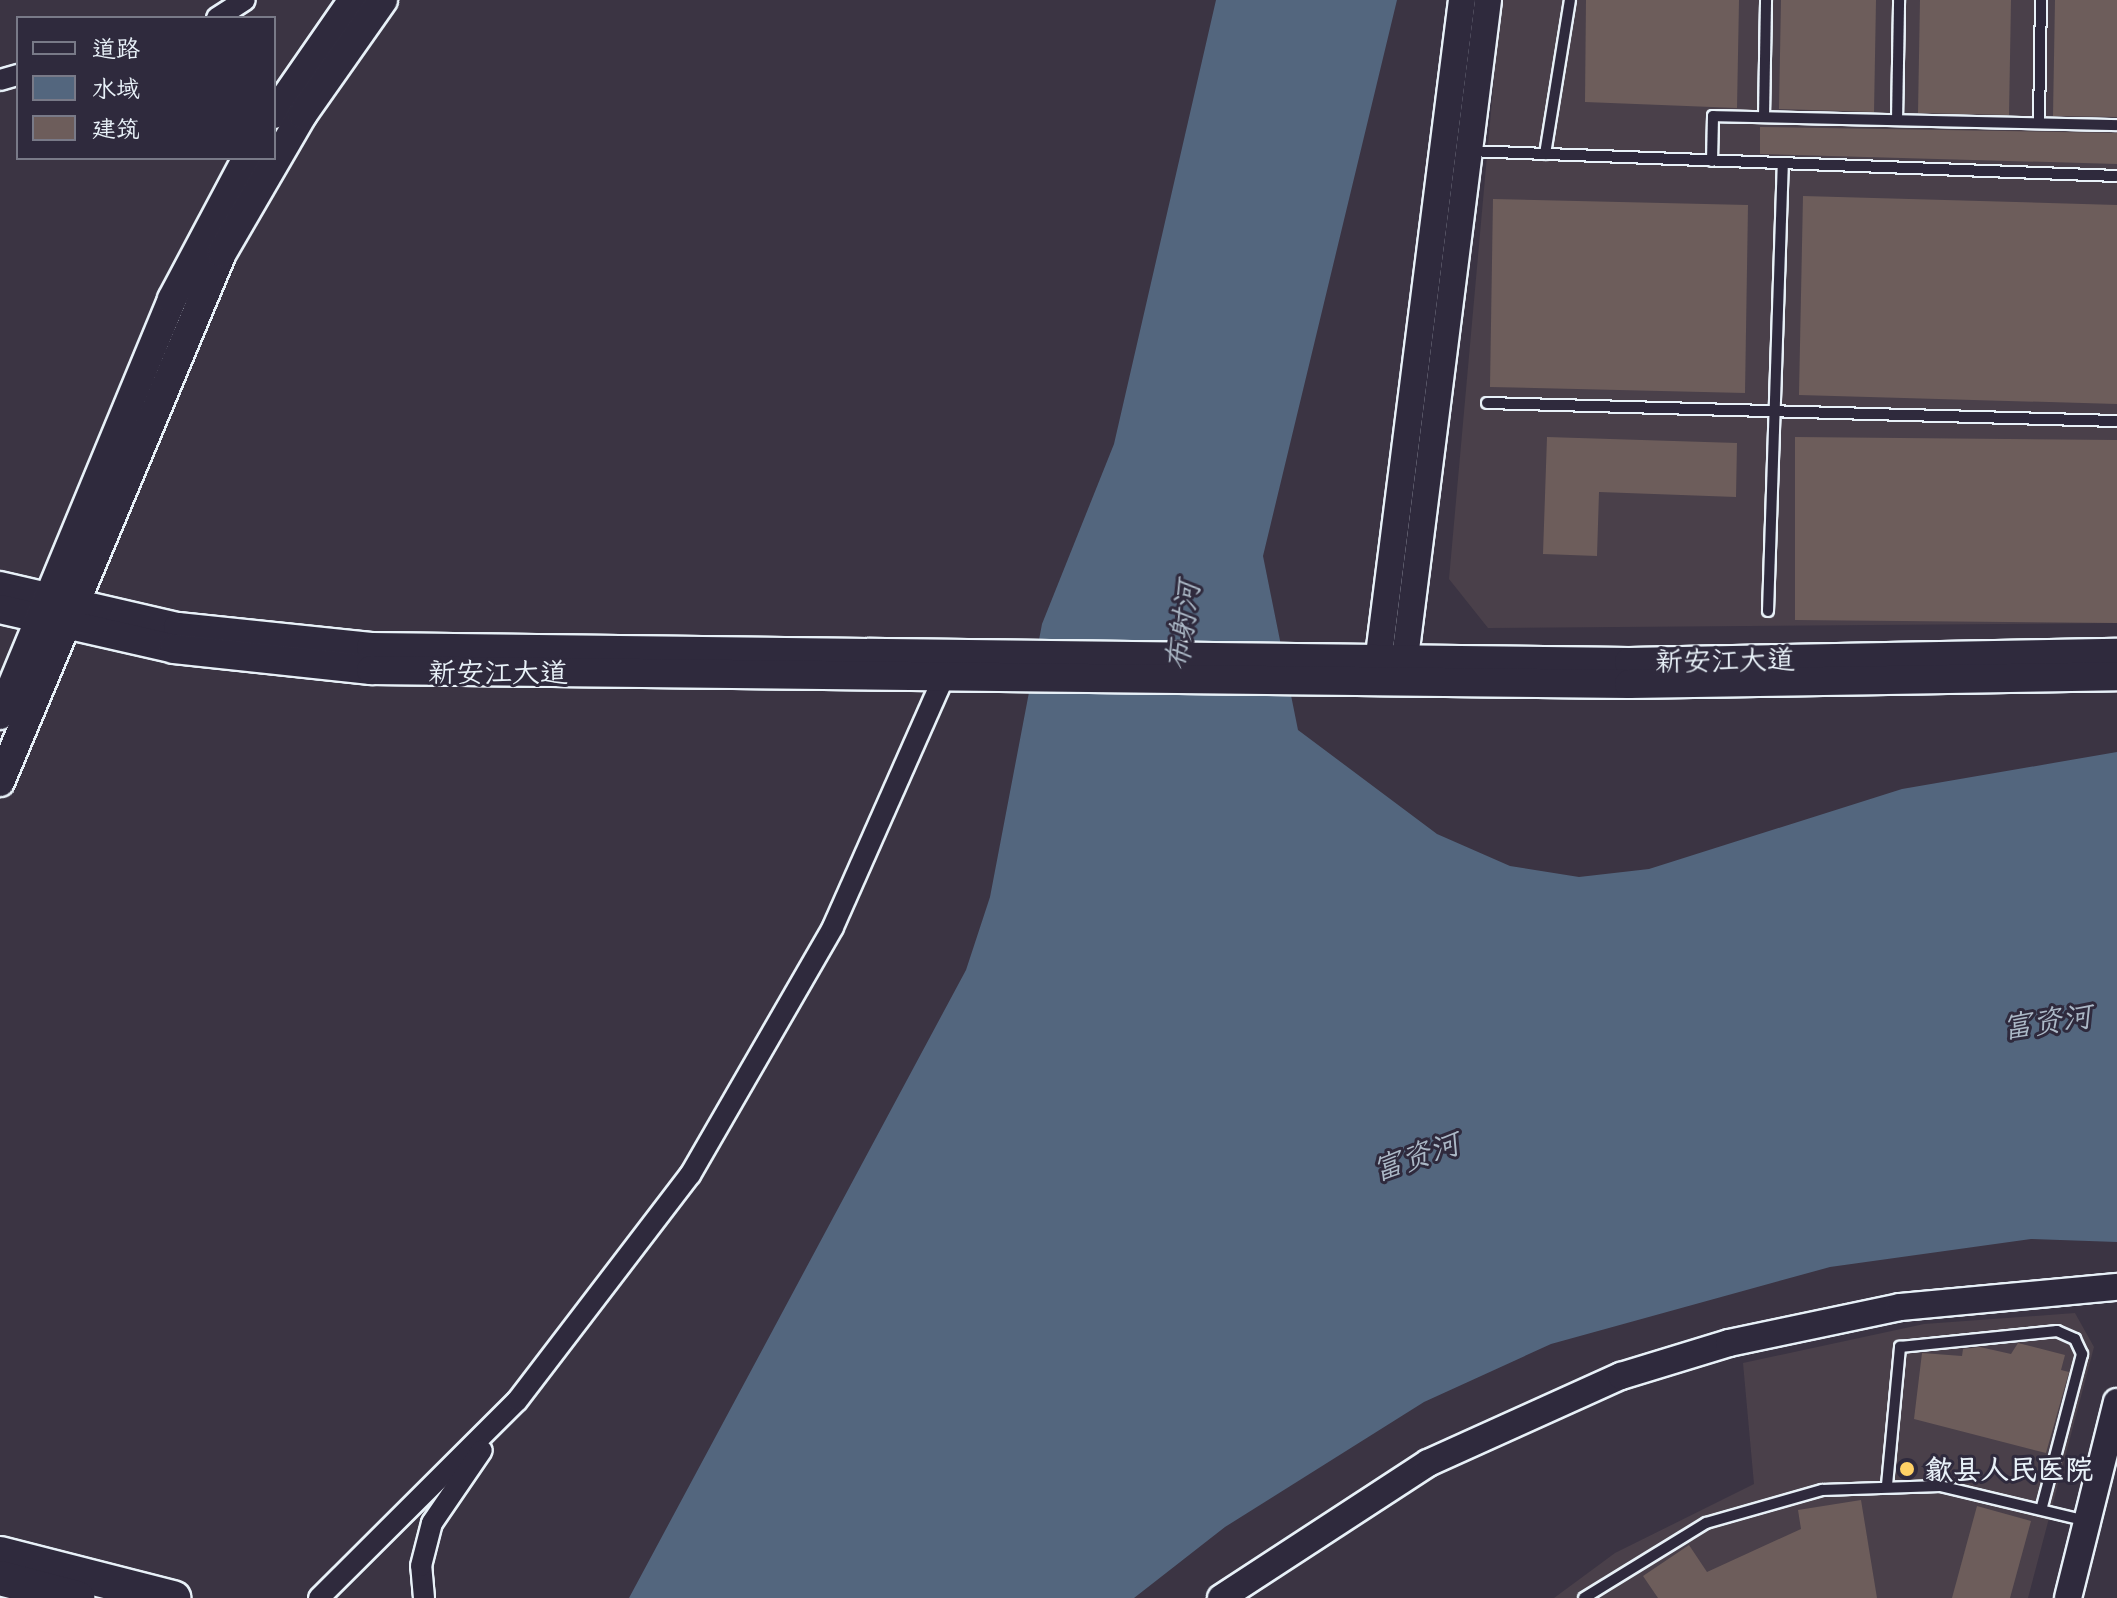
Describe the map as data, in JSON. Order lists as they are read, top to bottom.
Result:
{
  "streets": {
    "main road": ["新安江大道"]
  },
  "water": ["布射河", "富资河"],
  "places": ["歙县人民医院"],
  "legend": ["道路", "水域", "建筑"]
}
